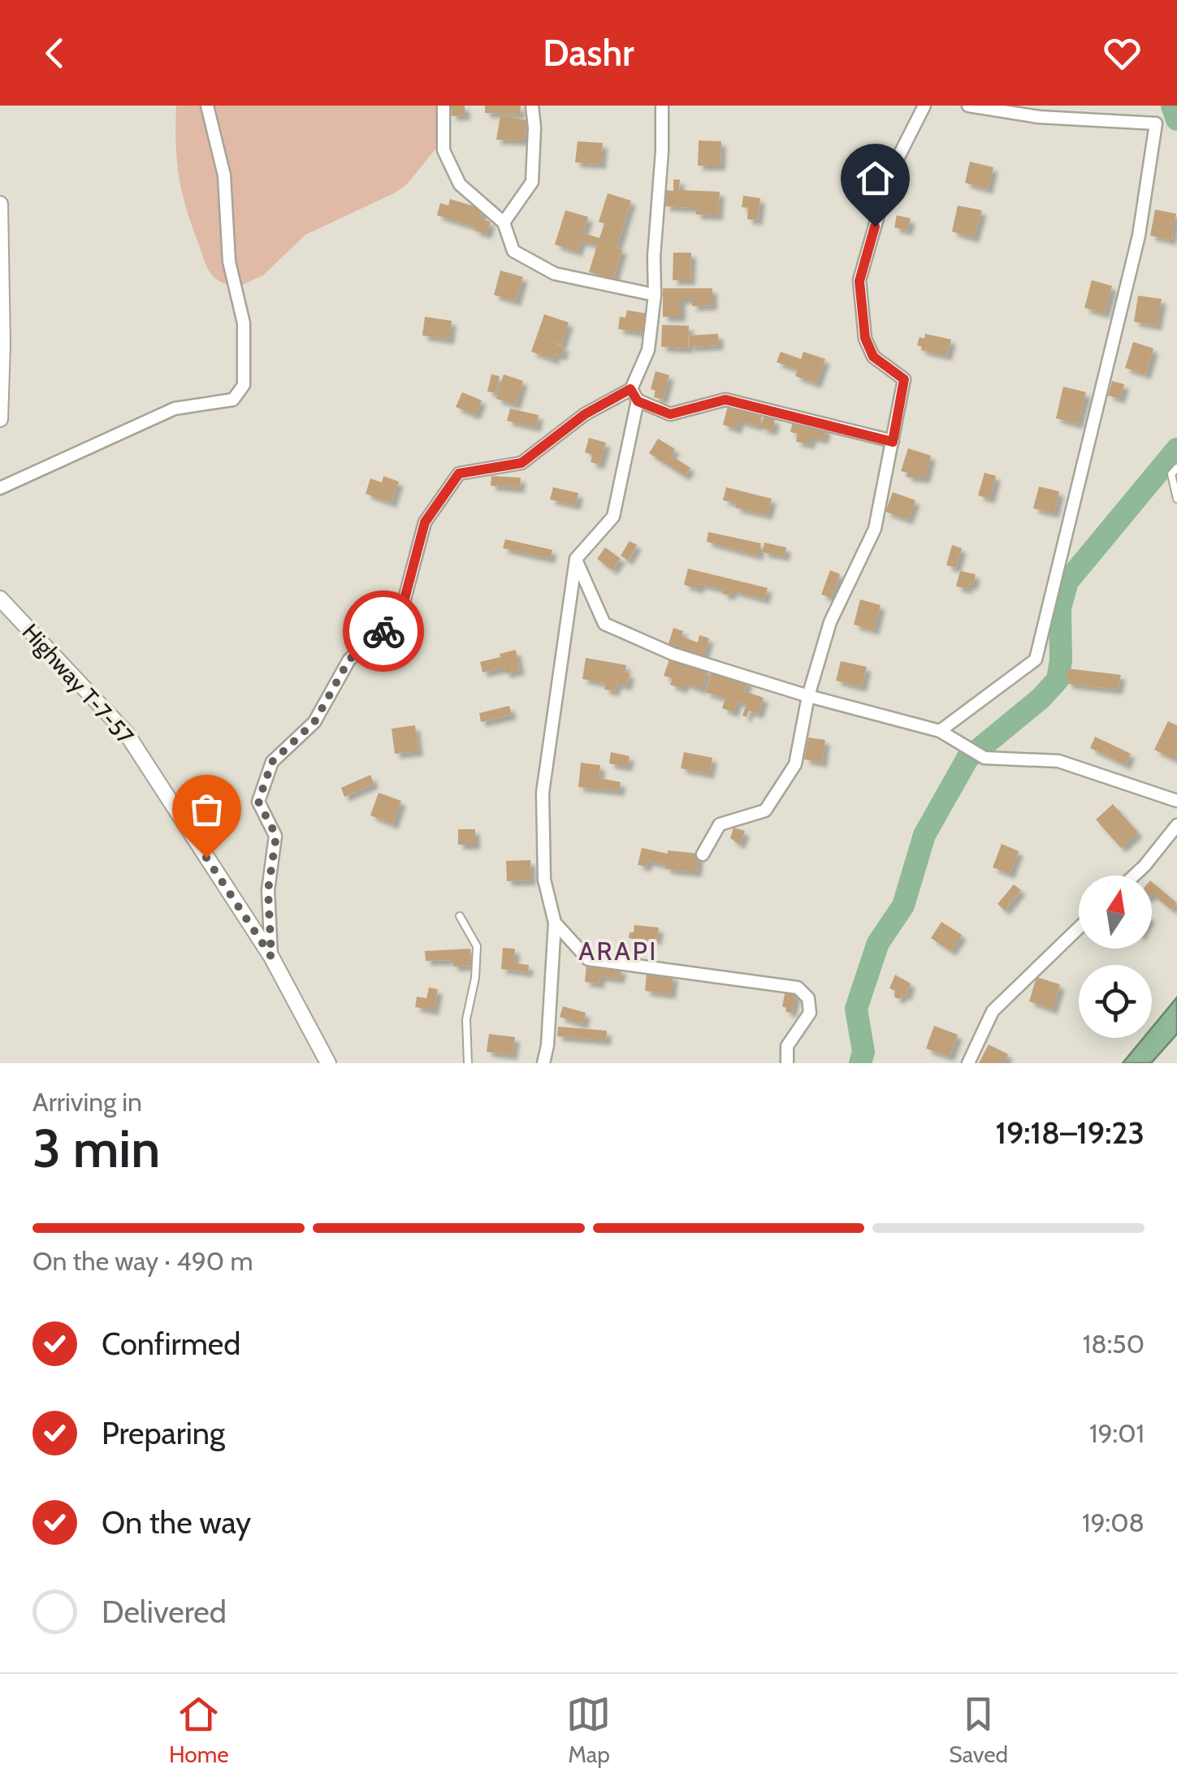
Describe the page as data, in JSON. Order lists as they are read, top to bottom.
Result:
{
  "streets": {
    "street": ["Highway T-7-57"]
  },
  "districts": ["ARAPI"],
  "north": "top",
  "page": {
    "header": "Dashr",
    "heading": ["3 min", "Arriving in", "19:18–19:23"],
    "bar": "On the way · 490 m",
    "list": [
      ["Confirmed", "18:50"],
      ["Preparing", "19:01"],
      ["On the way", "19:08"],
      "Delivered"
    ],
    "tabs": ["Home", "Map", "Saved"]
  }
}
